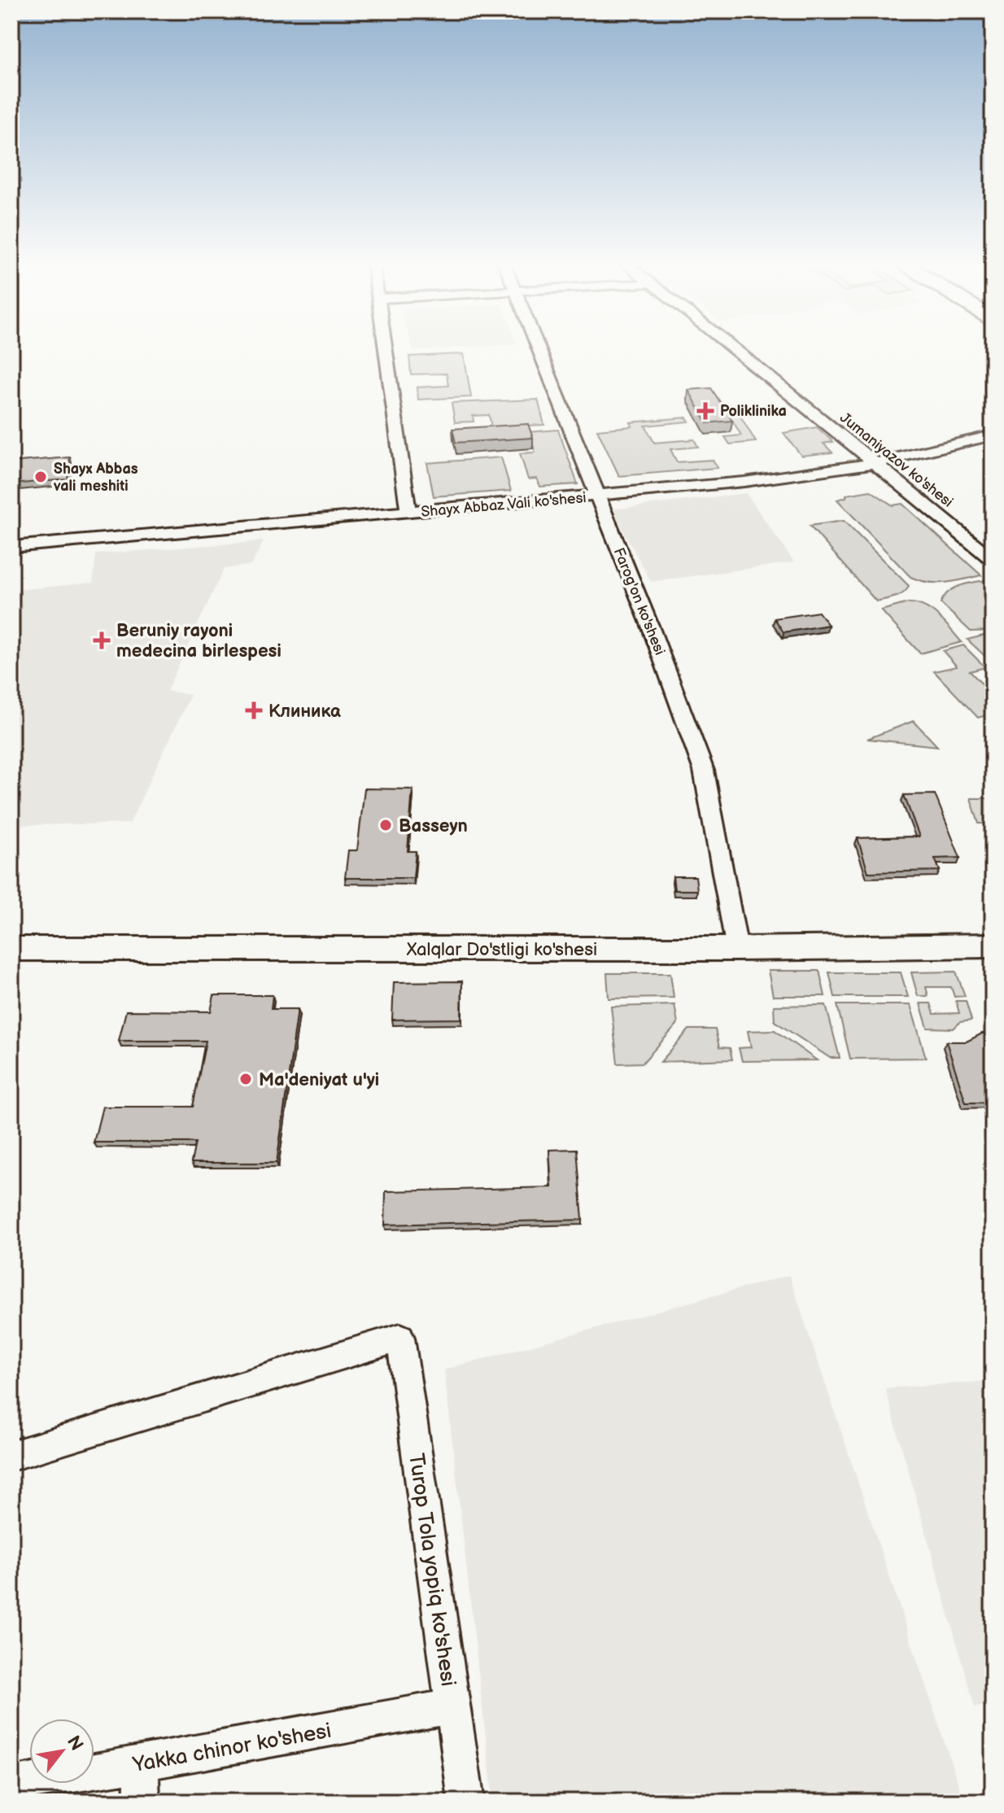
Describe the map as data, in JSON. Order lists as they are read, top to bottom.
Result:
{
  "streets": {
    "street": [
      "Jumaniyazov ko'shesi",
      "Shayx Abbaz Vali ko'shesi",
      "Farog'on ko'shesi",
      "Xalqlar Do'stligi ko'shesi",
      "Turop Tola yopiq ko'shesi",
      "Yakka chinor ko'shesi"
    ]
  },
  "crossings": [
    ["Jumaniyazov ko'shesi", "Shayx Abbaz Vali ko'shesi"],
    ["Shayx Abbaz Vali ko'shesi", "Farog'on ko'shesi"],
    ["Farog'on ko'shesi", "Xalqlar Do'stligi ko'shesi"],
    ["Turop Tola yopiq ko'shesi", "Yakka chinor ko'shesi"]
  ],
  "places": {
    "health": ["Poliklinika", "Beruniy rayoni medecina birlespesi", "Клиника"],
    "other": ["Shayx Abbas vali meshiti", "Basseyn", "Ma'deniyat u'yi"]
  },
  "north": "top right"
}
